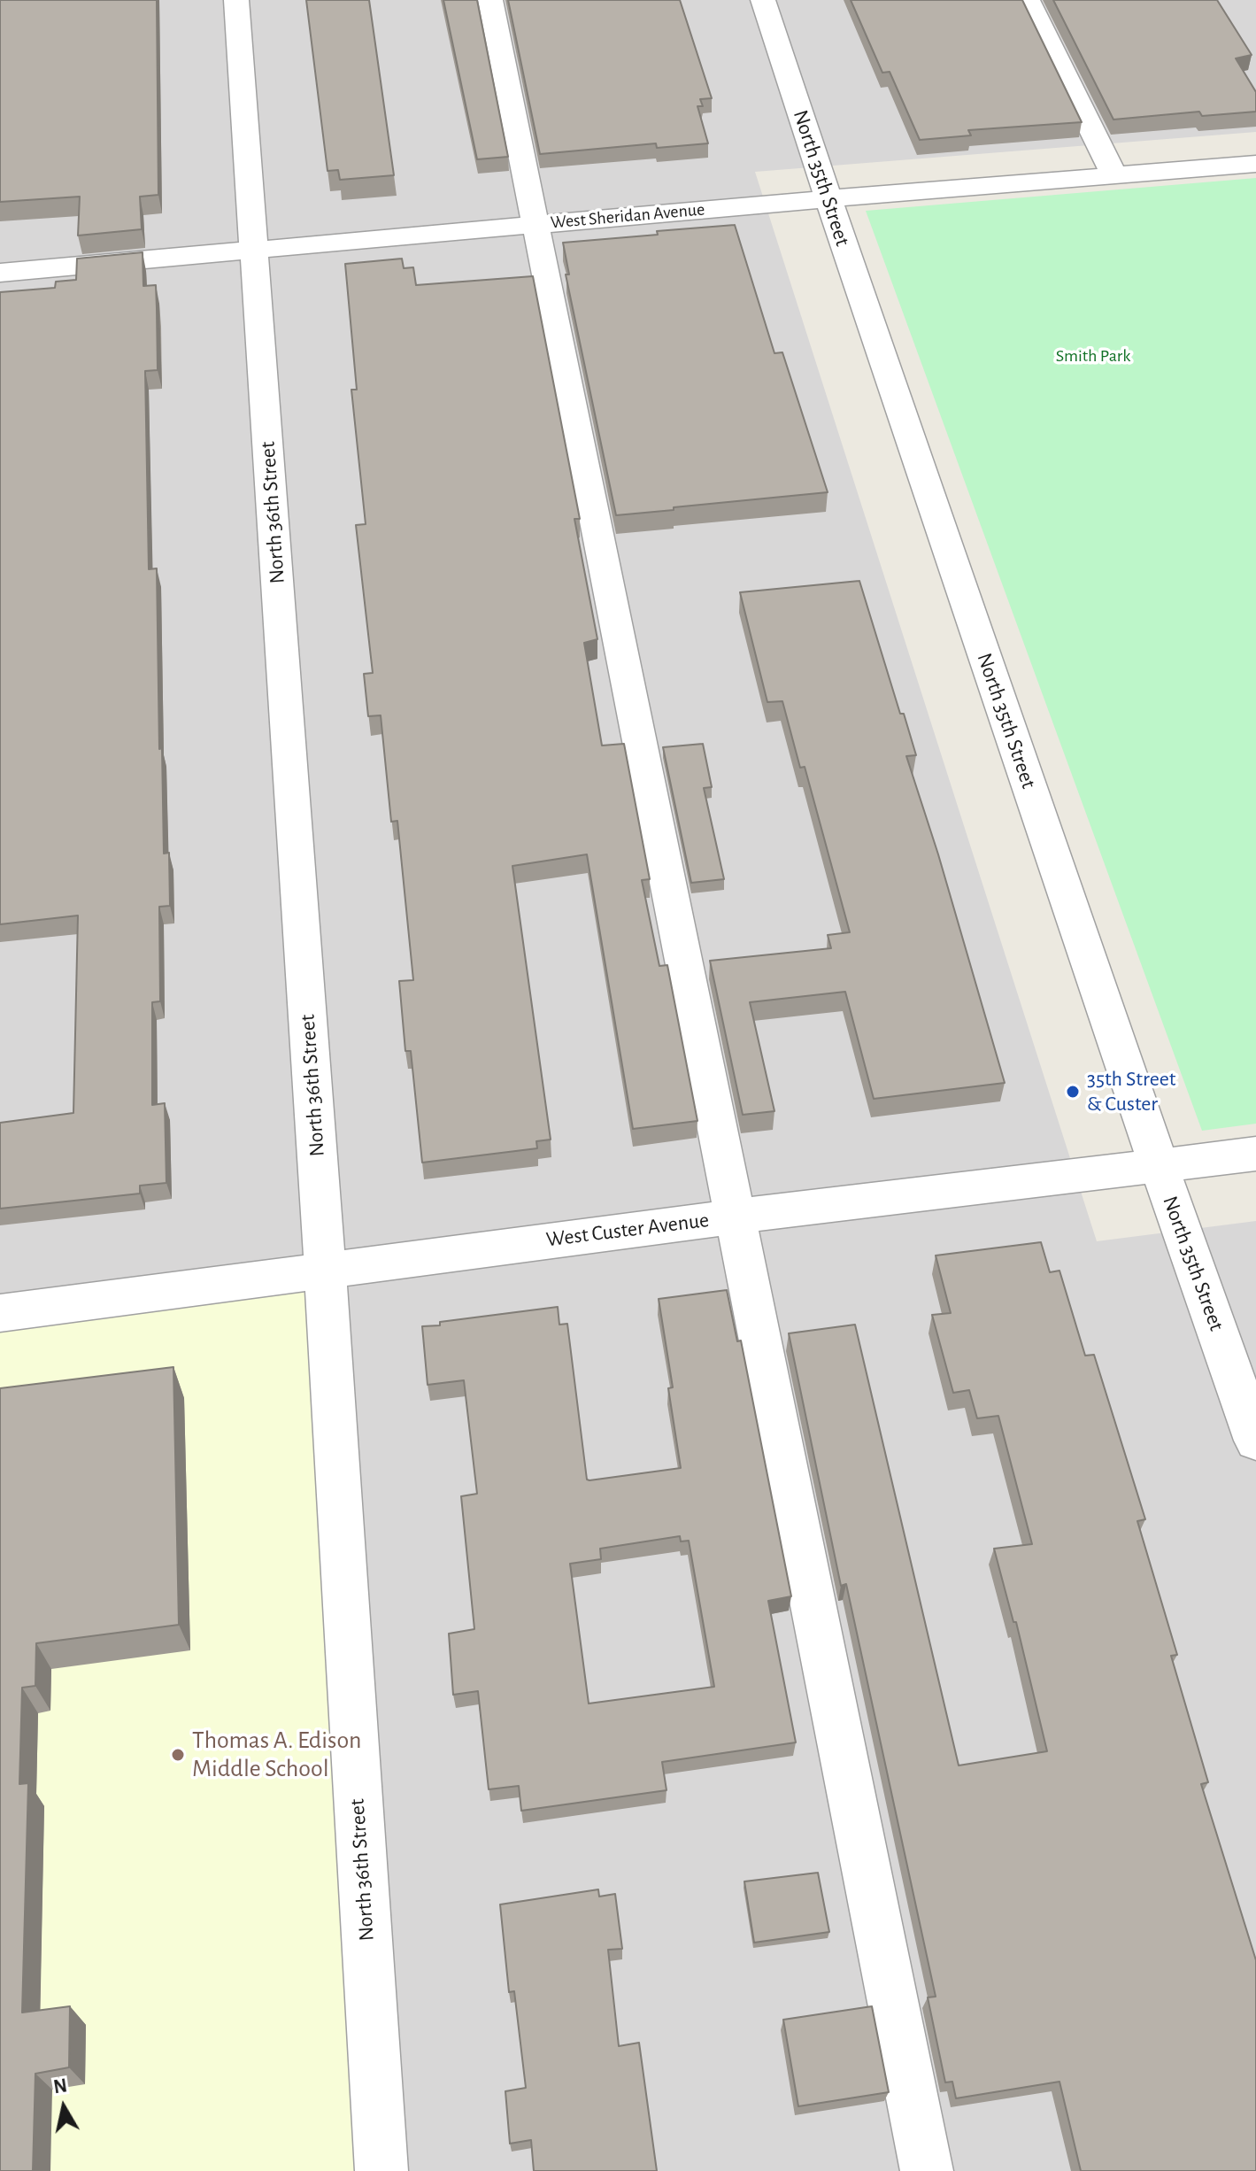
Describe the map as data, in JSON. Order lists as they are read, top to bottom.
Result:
{
  "streets": {
    "street": [
      "North 35th Street",
      "West Sheridan Avenue",
      "North 36th Street",
      "West Custer Avenue"
    ]
  },
  "crossings": [
    ["North 35th Street", "West Sheridan Avenue"],
    ["North 35th Street", "West Custer Avenue"],
    ["West Sheridan Avenue", "North 36th Street"],
    ["North 36th Street", "West Custer Avenue"]
  ],
  "parks": ["Smith Park"],
  "places": ["35th Street & Custer", "Thomas A. Edison Middle School"],
  "north": "top"
}
